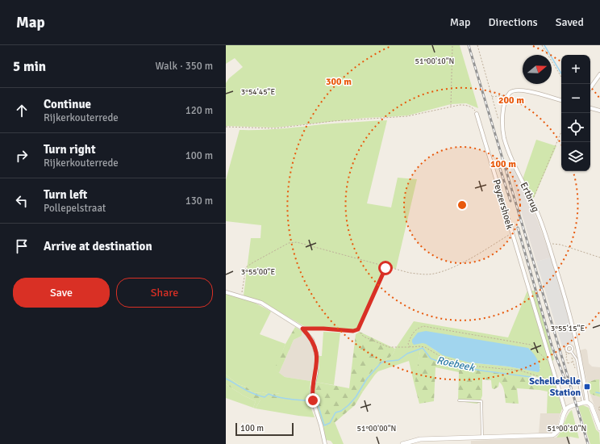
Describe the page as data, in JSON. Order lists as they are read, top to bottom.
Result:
{
  "streets": {
    "street": ["Ertbrug", "Peyzershoek"]
  },
  "water": ["Roebeek"],
  "places": {
    "transit": ["Schellebelle Station"]
  },
  "scale_bar": "100 m",
  "north": "right",
  "page": {
    "header": "Map",
    "nav": ["Map", "Directions", "Saved"],
    "heading": ["5 min", "Walk · 350 m"],
    "map_buttons": ["+", "−"],
    "list": [
      ["Continue", "Rijkerkouterrede", "120 m"],
      ["Turn right", "Rijkerkouterrede", "100 m"],
      ["Turn left", "Pollepelstraat", "130 m"],
      "Arrive at destination"
    ],
    "buttons": ["Save", "Share"],
    "scale": "100 m"
  },
  "coordinates": [
    "51°00'10\"N",
    "3°54'45\"E",
    "3°55'00\"E",
    "3°55'15\"E",
    "51°00'00\"N"
  ],
  "rings": ["300 m", "200 m", "100 m"]
}
